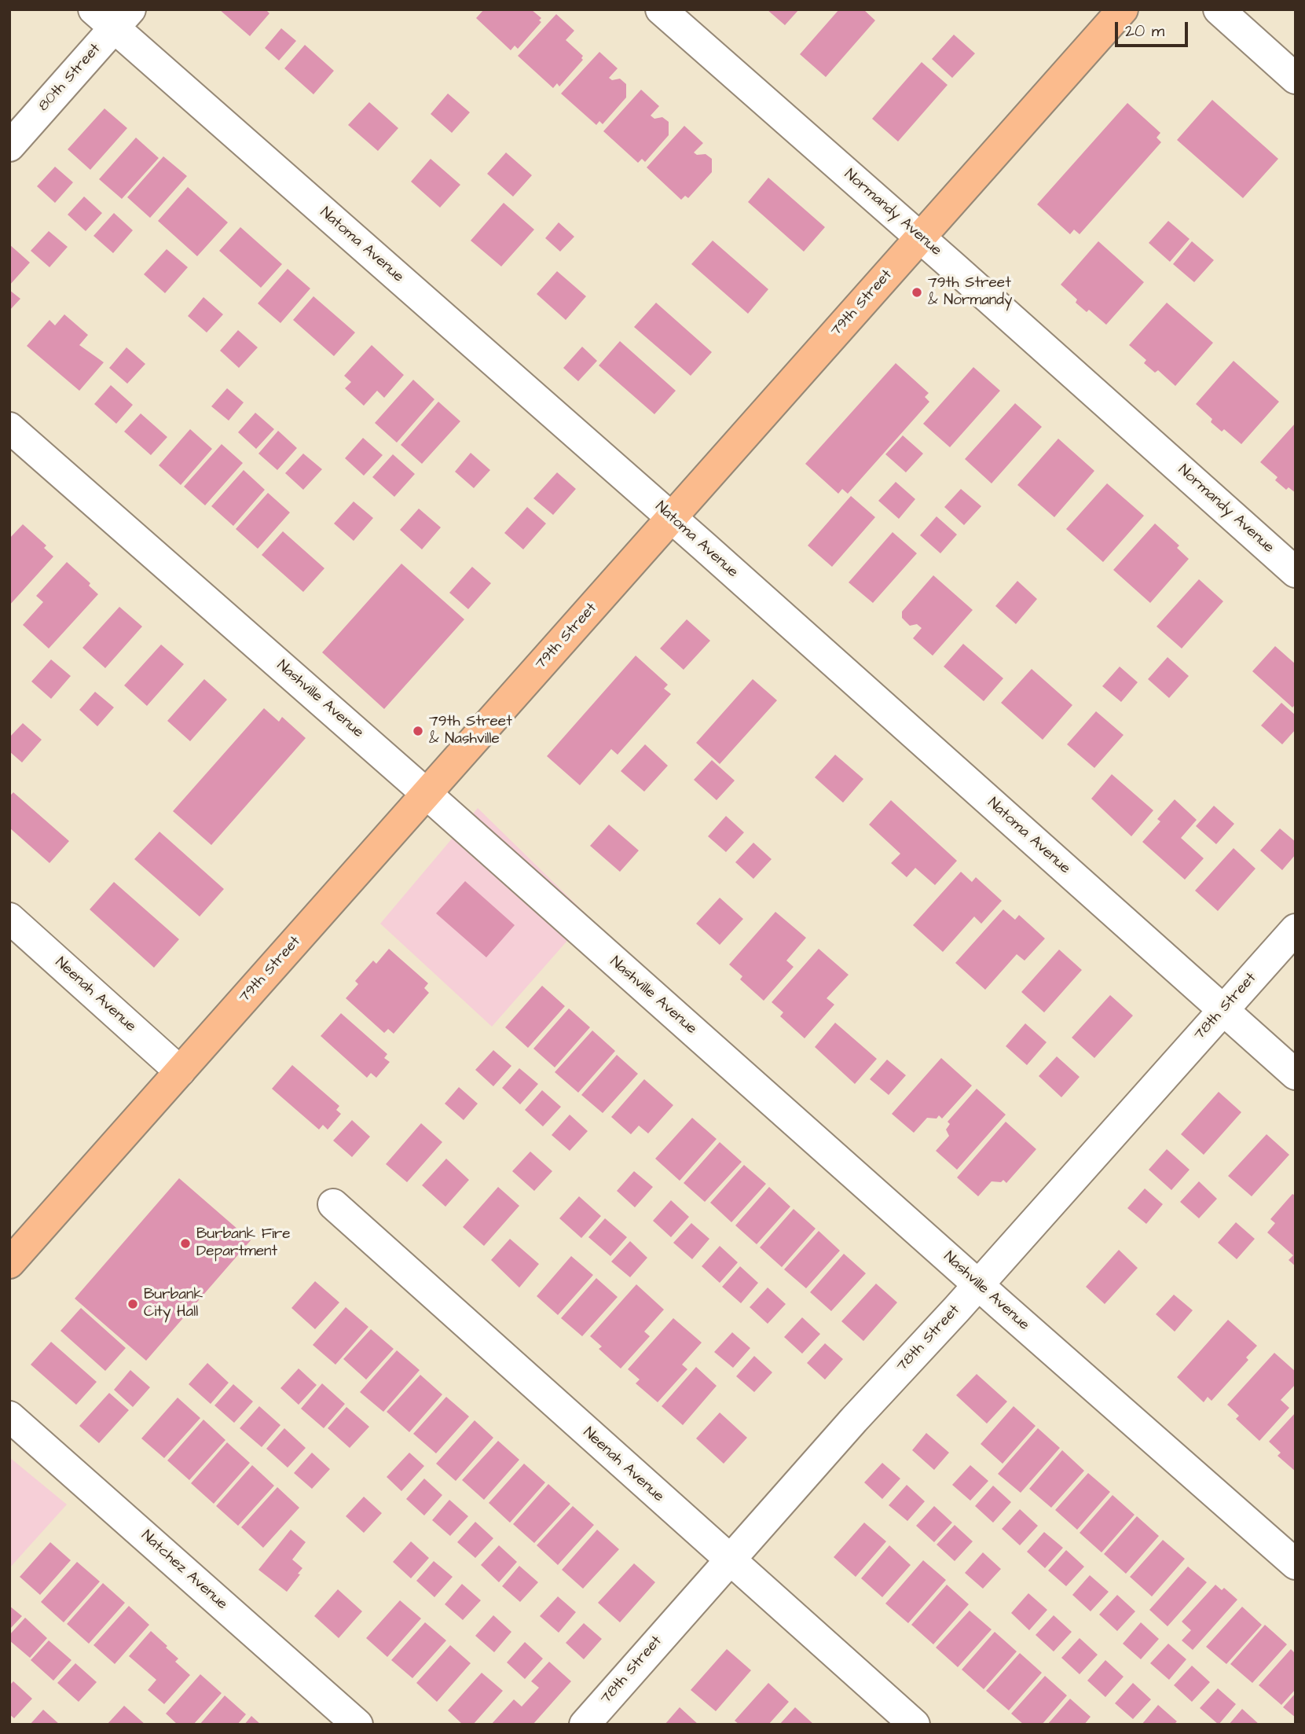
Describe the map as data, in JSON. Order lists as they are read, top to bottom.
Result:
{
  "streets": {
    "main road": ["79th Street"],
    "street": [
      "80th Street",
      "Normandy Avenue",
      "Natoma Avenue",
      "Nashville Avenue",
      "Neenah Avenue",
      "78th Street",
      "Natchez Avenue"
    ]
  },
  "crossings": [
    ["80th Street", "Natoma Avenue"],
    ["Normandy Avenue", "79th Street"],
    ["Natoma Avenue", "79th Street"],
    ["Natoma Avenue", "78th Street"],
    ["79th Street", "Nashville Avenue"],
    ["79th Street", "Neenah Avenue"],
    ["Nashville Avenue", "78th Street"],
    ["Neenah Avenue", "78th Street"]
  ],
  "places": [
    "79th Street & Normandy",
    "79th Street & Nashville",
    "Burbank Fire Department",
    "Burbank City Hall"
  ],
  "scale_bar": "20 m"
}
